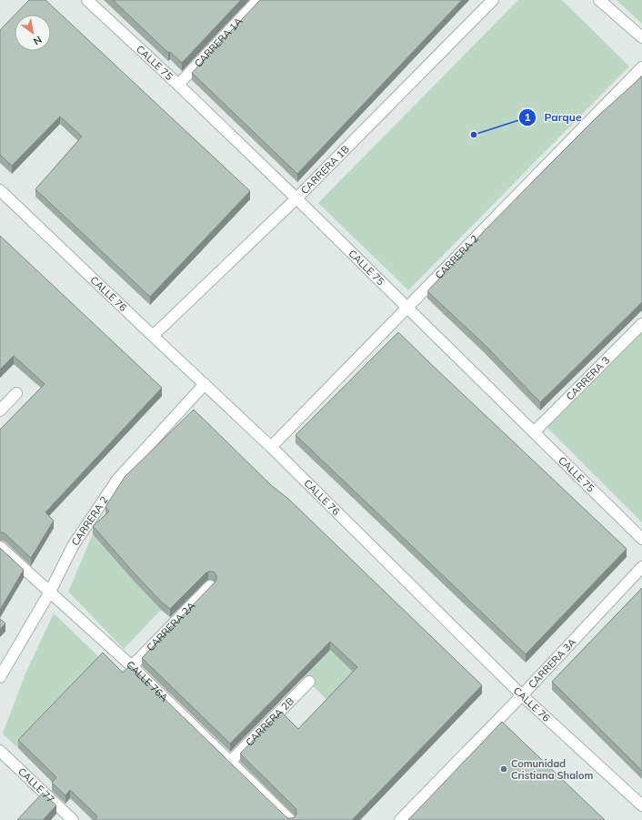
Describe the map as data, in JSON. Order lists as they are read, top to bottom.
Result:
{
  "streets": {
    "street": [
      "CARRERA 1A",
      "CALLE 75",
      "CARRERA 1B",
      "CARRERA 2",
      "CALLE 76",
      "CARRERA 3",
      "CARRERA 2A",
      "CARRERA 3A",
      "CALLE 76A",
      "CARRERA 2B",
      "CALLE 77"
    ]
  },
  "crossings": [
    ["CARRERA 1A", "CALLE 75"],
    ["CALLE 75", "CARRERA 1B"],
    ["CALLE 75", "CARRERA 2"],
    ["CALLE 75", "CARRERA 3"],
    ["CARRERA 1B", "CALLE 76"],
    ["CARRERA 2", "CALLE 76"],
    ["CARRERA 2", "CALLE 76A"],
    ["CALLE 76", "CARRERA 3A"],
    ["CARRERA 2A", "CALLE 76A"],
    ["CALLE 76A", "CARRERA 2B"]
  ],
  "places": ["Parque", "Comunidad Cristiana Shalom"],
  "north": "bottom right"
}
